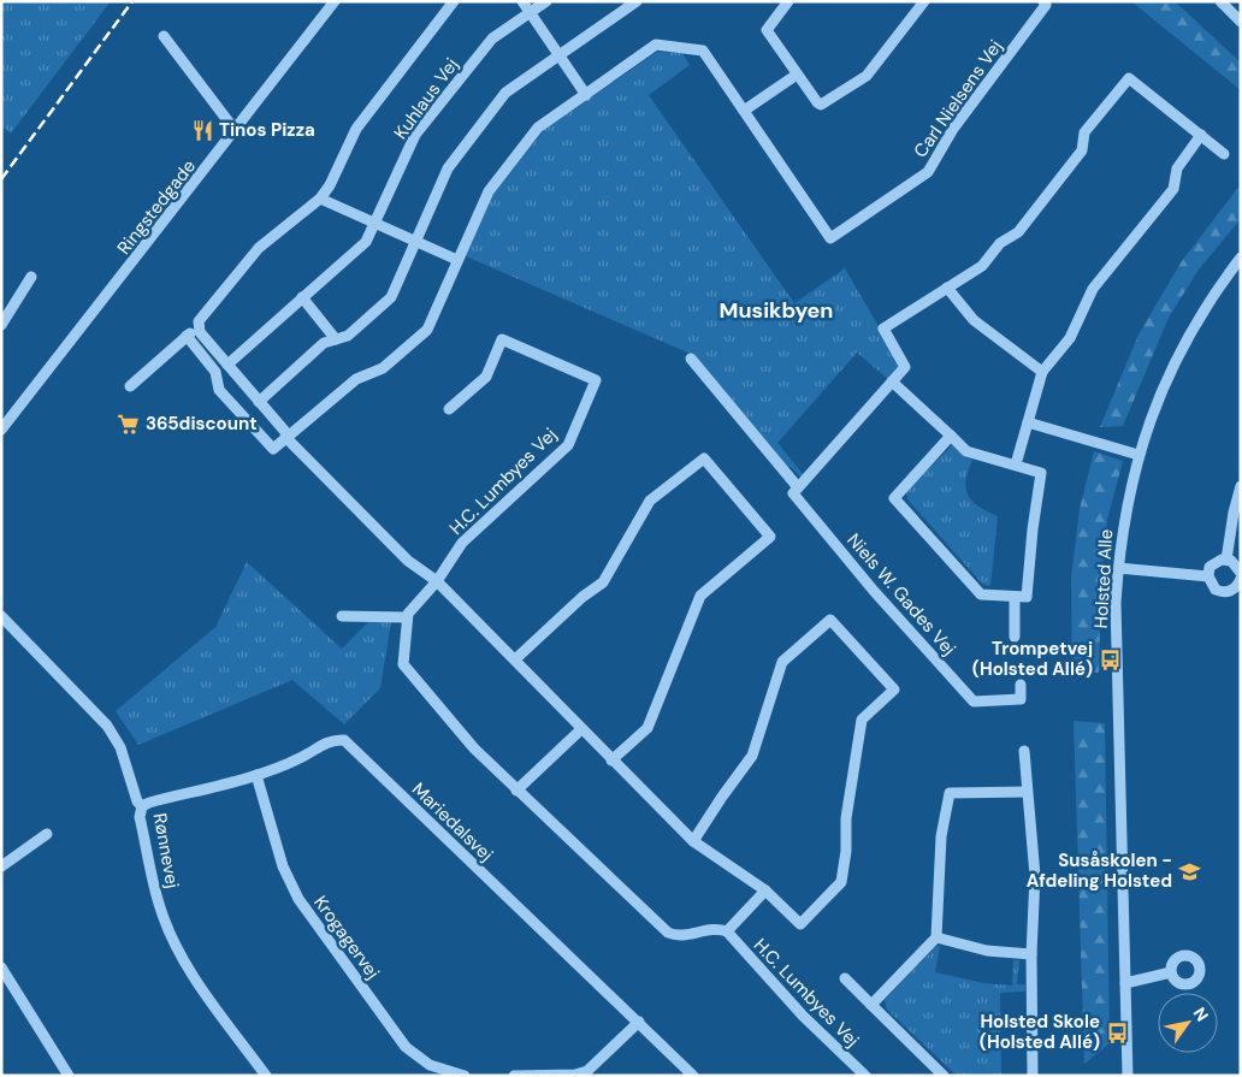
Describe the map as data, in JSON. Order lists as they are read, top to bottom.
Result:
{
  "streets": {
    "street": [
      "Kuhlaus Vej",
      "Carl Nielsens Vej",
      "Ringstedgade",
      "H.C. Lumbyes Vej",
      "Holsted Alle",
      "Niels W. Gades Vej",
      "Mariedalsvej",
      "Rønnevej",
      "Krogagervej"
    ]
  },
  "crossings": [
    ["Mariedalsvej", "Rønnevej"],
    ["Mariedalsvej", "Krogagervej"]
  ],
  "districts": ["Musikbyen"],
  "places": {
    "restaurant": ["Tinos Pizza"],
    "supermarket": ["365discount"],
    "bus stop": ["Trompetvej (Holsted Allé)", "Holsted Skole (Holsted Allé)"],
    "school or university": ["Susåskolen - Afdeling Holsted"]
  },
  "north": "top right"
}
